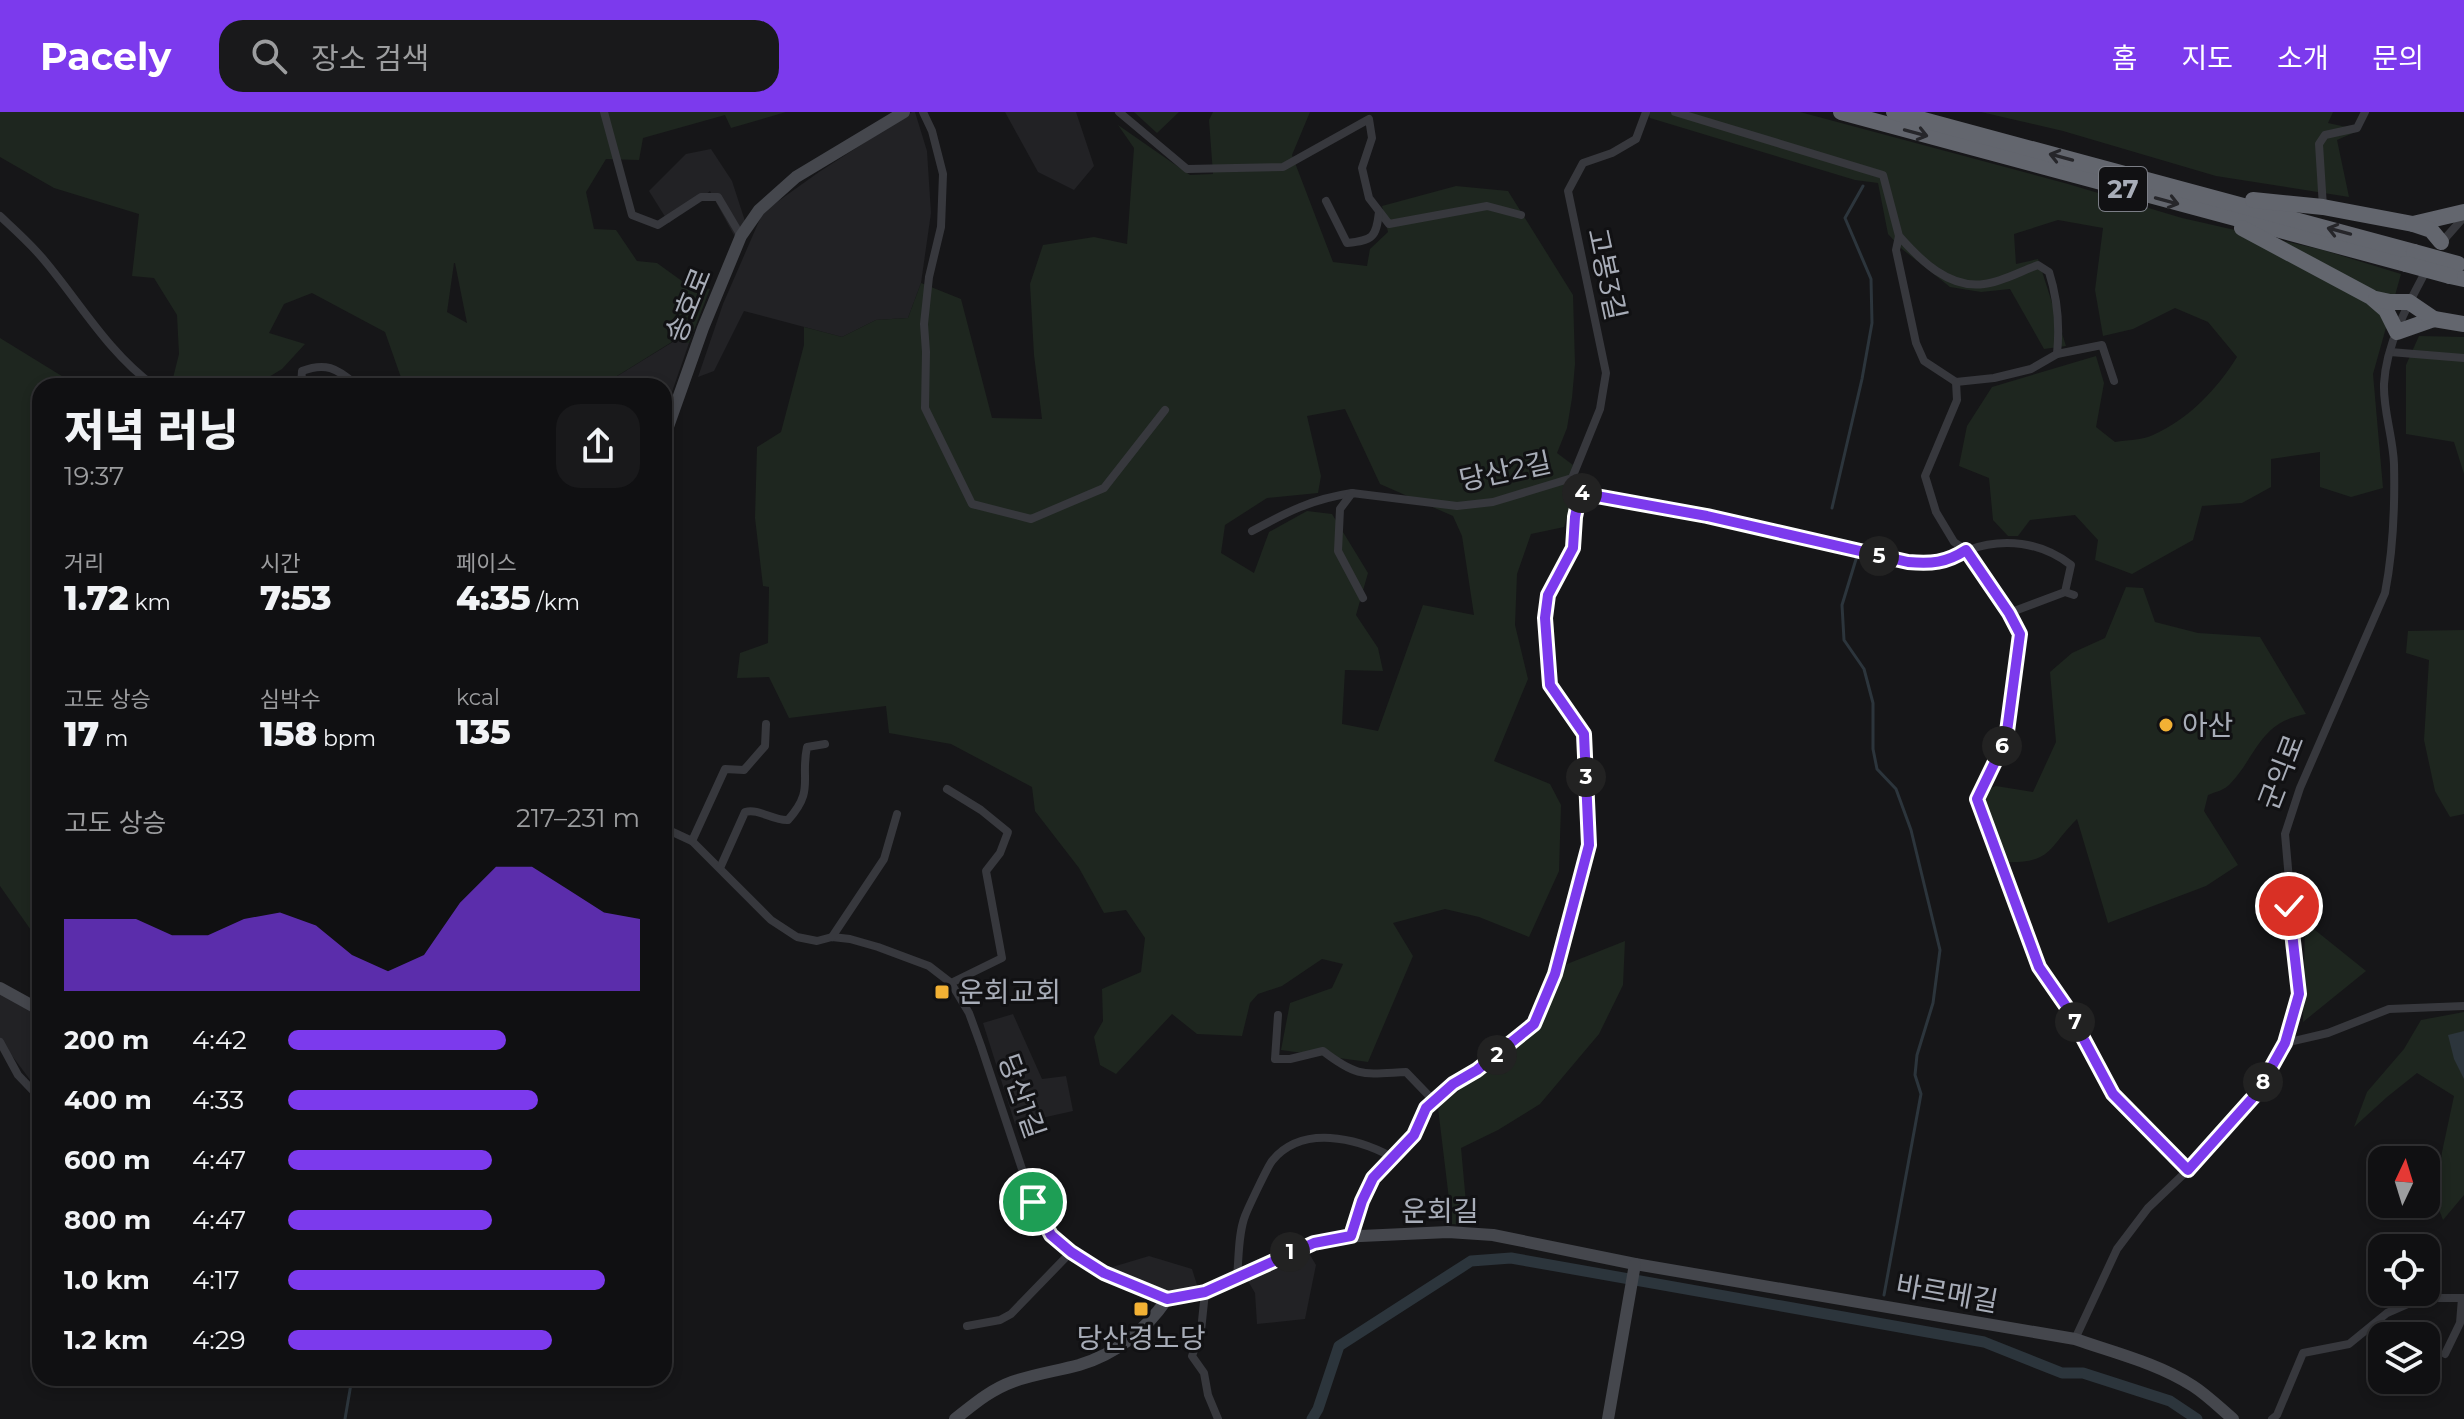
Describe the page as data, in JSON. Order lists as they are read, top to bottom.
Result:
{
  "streets": {
    "highway": ["27"],
    "street": [
      "고봉3길",
      "송호로",
      "당산2길",
      "군익로",
      "당산1길",
      "운회길",
      "바르메길"
    ]
  },
  "crossings": [
    ["고봉3길", "당산2길"],
    ["당산2길", "운회길"],
    ["군익로", "바르메길"],
    ["당산1길", "운회길"],
    ["운회길", "바르메길"]
  ],
  "places": {
    "other": ["아산"],
    "transit": ["운회교회", "당산경노당"]
  },
  "north": "top",
  "page": {
    "header": "Pacely",
    "search": "장소 검색",
    "nav": [
      "홈",
      "지도",
      "소개",
      "문의"
    ],
    "heading": ["저녁 러닝", "19:37"],
    "pins": [
      "4",
      "5",
      "6",
      "3",
      "7",
      "2",
      "8",
      "1"
    ],
    "stats": [
      ["거리", "1.72 km"],
      ["시간", "7:53"],
      ["페이스", "4:35 /km"],
      ["고도 상승", "17 m"],
      ["심박수", "158 bpm"],
      ["kcal", "135"]
    ],
    "chart": ["고도 상승", "217–231 m"],
    "list": [
      {
        "name": "200 m",
        "note": "4:42"
      },
      {
        "name": "400 m",
        "note": "4:33"
      },
      {
        "name": "600 m",
        "note": "4:47"
      },
      {
        "name": "800 m",
        "note": "4:47"
      },
      {
        "name": "1.0 km",
        "note": "4:17"
      },
      {
        "name": "1.2 km",
        "note": "4:29"
      }
    ]
  }
}
